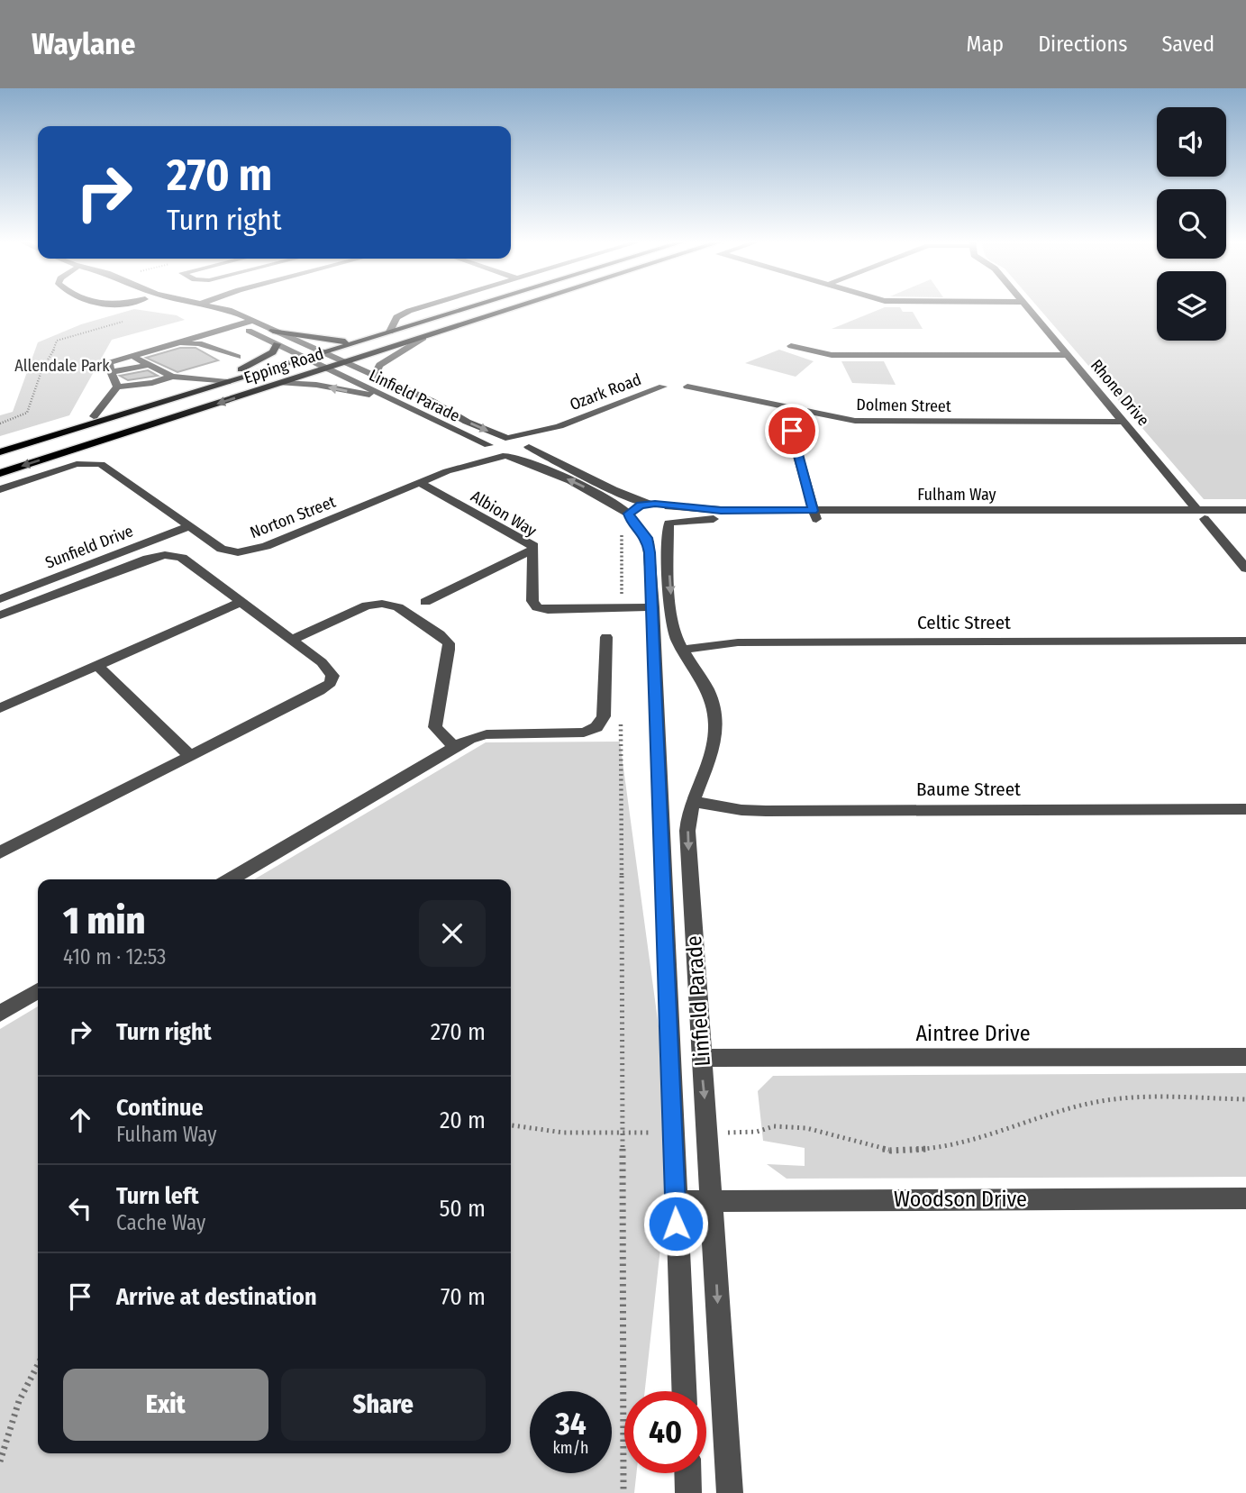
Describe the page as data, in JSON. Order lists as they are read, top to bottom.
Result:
{
  "streets": {
    "main road": ["Epping Road"],
    "street": [
      "Ozark Road",
      "Rhone Drive",
      "Linfield Parade",
      "Dolmen Street",
      "Fulham Way",
      "Albion Way",
      "Norton Street",
      "Sunfield Drive",
      "Celtic Street",
      "Baume Street",
      "Aintree Drive",
      "Woodson Drive"
    ]
  },
  "crossings": [
    ["Epping Road", "Linfield Parade"],
    ["Ozark Road", "Norton Street"],
    ["Rhone Drive", "Dolmen Street"],
    ["Rhone Drive", "Fulham Way"],
    ["Linfield Parade", "Fulham Way"],
    ["Linfield Parade", "Norton Street"],
    ["Linfield Parade", "Celtic Street"],
    ["Linfield Parade", "Baume Street"],
    ["Linfield Parade", "Aintree Drive"],
    ["Linfield Parade", "Woodson Drive"],
    ["Albion Way", "Norton Street"],
    ["Norton Street", "Sunfield Drive"]
  ],
  "parks": ["Allendale Park"],
  "page": {
    "header": "Waylane",
    "nav": ["Map", "Directions", "Saved"],
    "turn": ["270 m", "Turn right"],
    "heading": ["1 min", "410 m · 12:53"],
    "list": [
      {
        "name": "Turn right",
        "value": "270 m"
      },
      {
        "name": "Continue",
        "note": "Fulham Way",
        "value": "20 m"
      },
      {
        "name": "Turn left",
        "note": "Cache Way",
        "value": "50 m"
      },
      {
        "name": "Arrive at destination",
        "value": "70 m"
      }
    ],
    "buttons": ["Exit", "Share"],
    "speed": "34 km/h",
    "limit": "40"
  }
}
